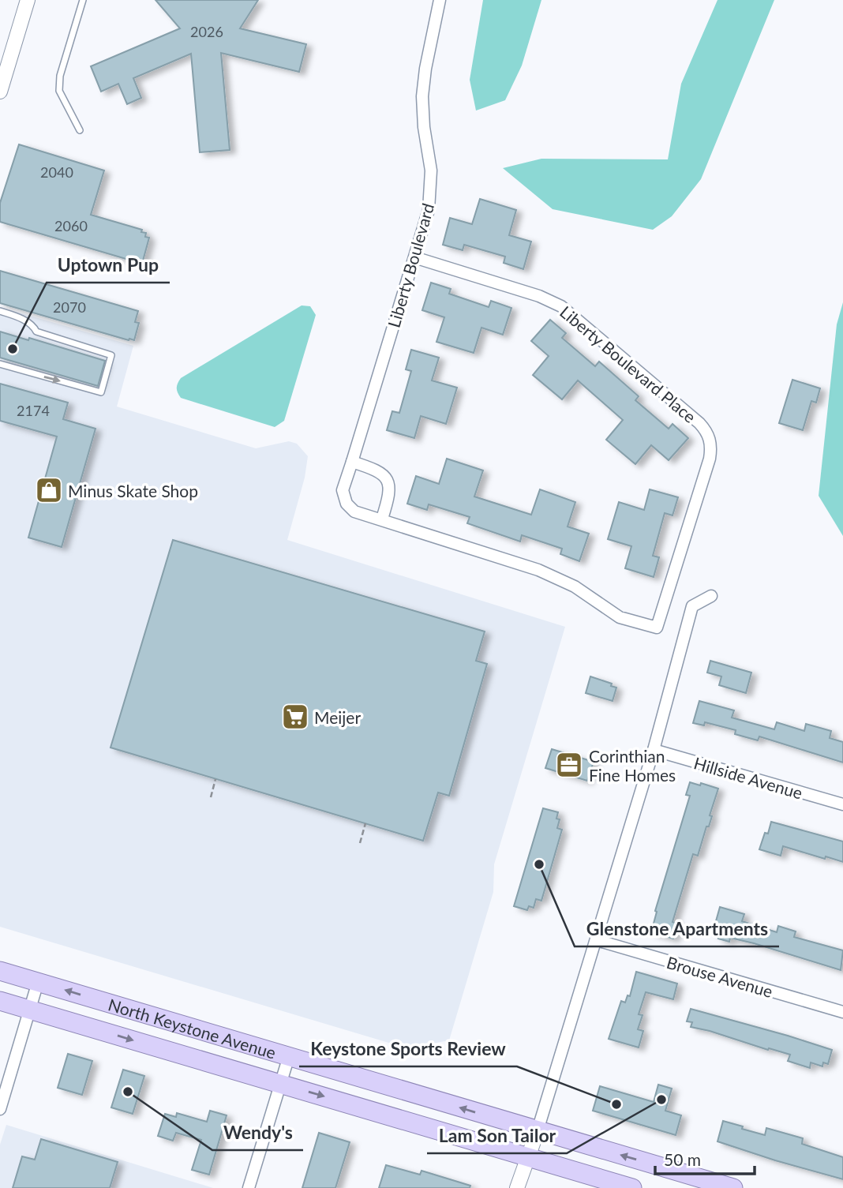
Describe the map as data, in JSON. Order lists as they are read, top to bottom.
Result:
{
  "streets": {
    "main road": ["North Keystone Avenue"],
    "street": [
      "Liberty Boulevard",
      "Liberty Boulevard Place",
      "Hillside Avenue",
      "Brouse Avenue"
    ]
  },
  "crossings": [
    ["Liberty Boulevard", "Liberty Boulevard Place"]
  ],
  "places": {
    "other": [
      "Uptown Pup",
      "Glenstone Apartments",
      "Wendy's",
      "Lam Son Tailor",
      "Keystone Sports Review"
    ],
    "shop": ["Minus Skate Shop"],
    "supermarket": ["Meijer"],
    "office": ["Corinthian Fine Homes"]
  },
  "house_numbers": [
    "2026",
    "2040",
    "2060",
    "2070",
    "2174"
  ],
  "scale_bar": "50 m"
}
